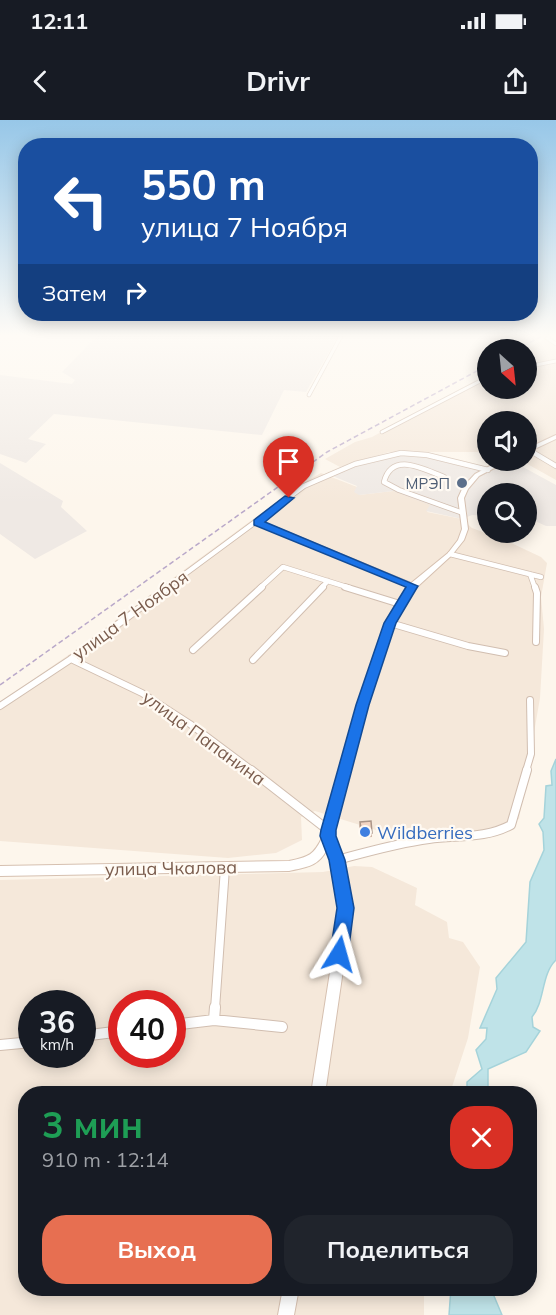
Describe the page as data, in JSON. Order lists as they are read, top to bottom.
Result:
{
  "streets": {
    "street": ["улица 7 Ноября", "улица Папанина", "улица Чкалова"]
  },
  "crossings": [
    ["улица 7 Ноября", "улица Папанина"],
    ["улица Папанина", "улица Чкалова"]
  ],
  "places": ["МРЭП", "Wildberries"],
  "north": "bottom right",
  "page": {
    "status": "12:11",
    "header": "Drivr",
    "turn": ["550 m", "улица 7 Ноября"],
    "then": "Затем",
    "speed": "36 km/h",
    "limit": "40",
    "heading": ["3 мин", "910 m · 12:14"],
    "buttons": ["Выход", "Поделиться"]
  }
}
